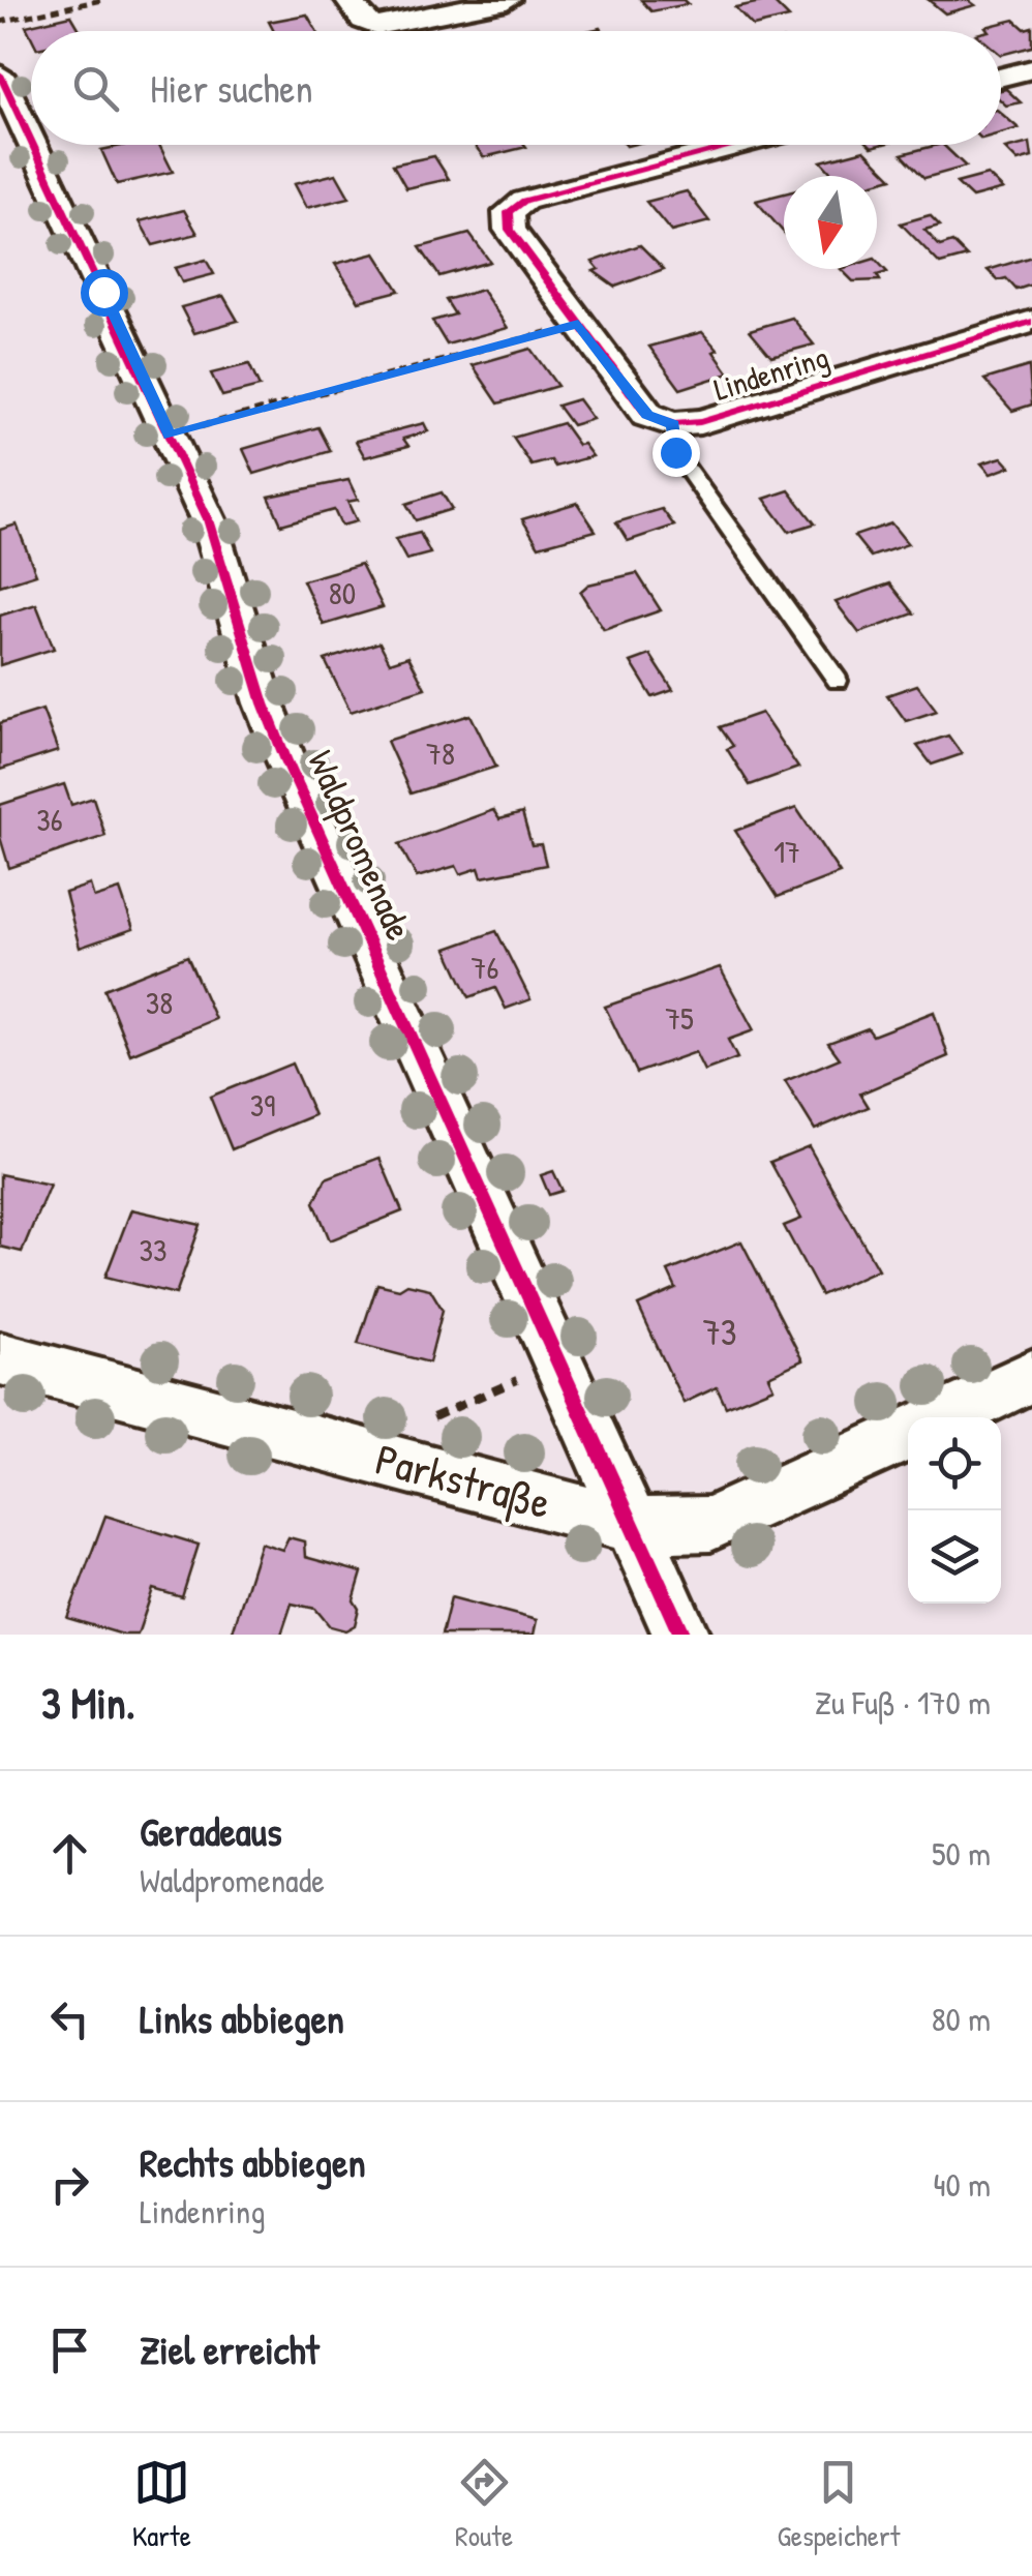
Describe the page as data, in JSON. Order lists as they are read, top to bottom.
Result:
{
  "streets": {
    "street": ["Lindenring", "Waldpromenade", "Parkstraße"]
  },
  "crossings": [
    ["Waldpromenade", "Parkstraße"]
  ],
  "house_numbers": [
    "80",
    "78",
    "36",
    "17",
    "76",
    "38",
    "75",
    "39",
    "33",
    "73"
  ],
  "north": "bottom",
  "page": {
    "search": "Hier suchen",
    "heading": ["3 Min.", "Zu Fuß · 170 m"],
    "list": [
      ["Geradeaus", "Waldpromenade", "50 m"],
      ["Links abbiegen", "80 m"],
      ["Rechts abbiegen", "Lindenring", "40 m"],
      "Ziel erreicht"
    ],
    "nav": ["Karte", "Route", "Gespeichert"]
  }
}
